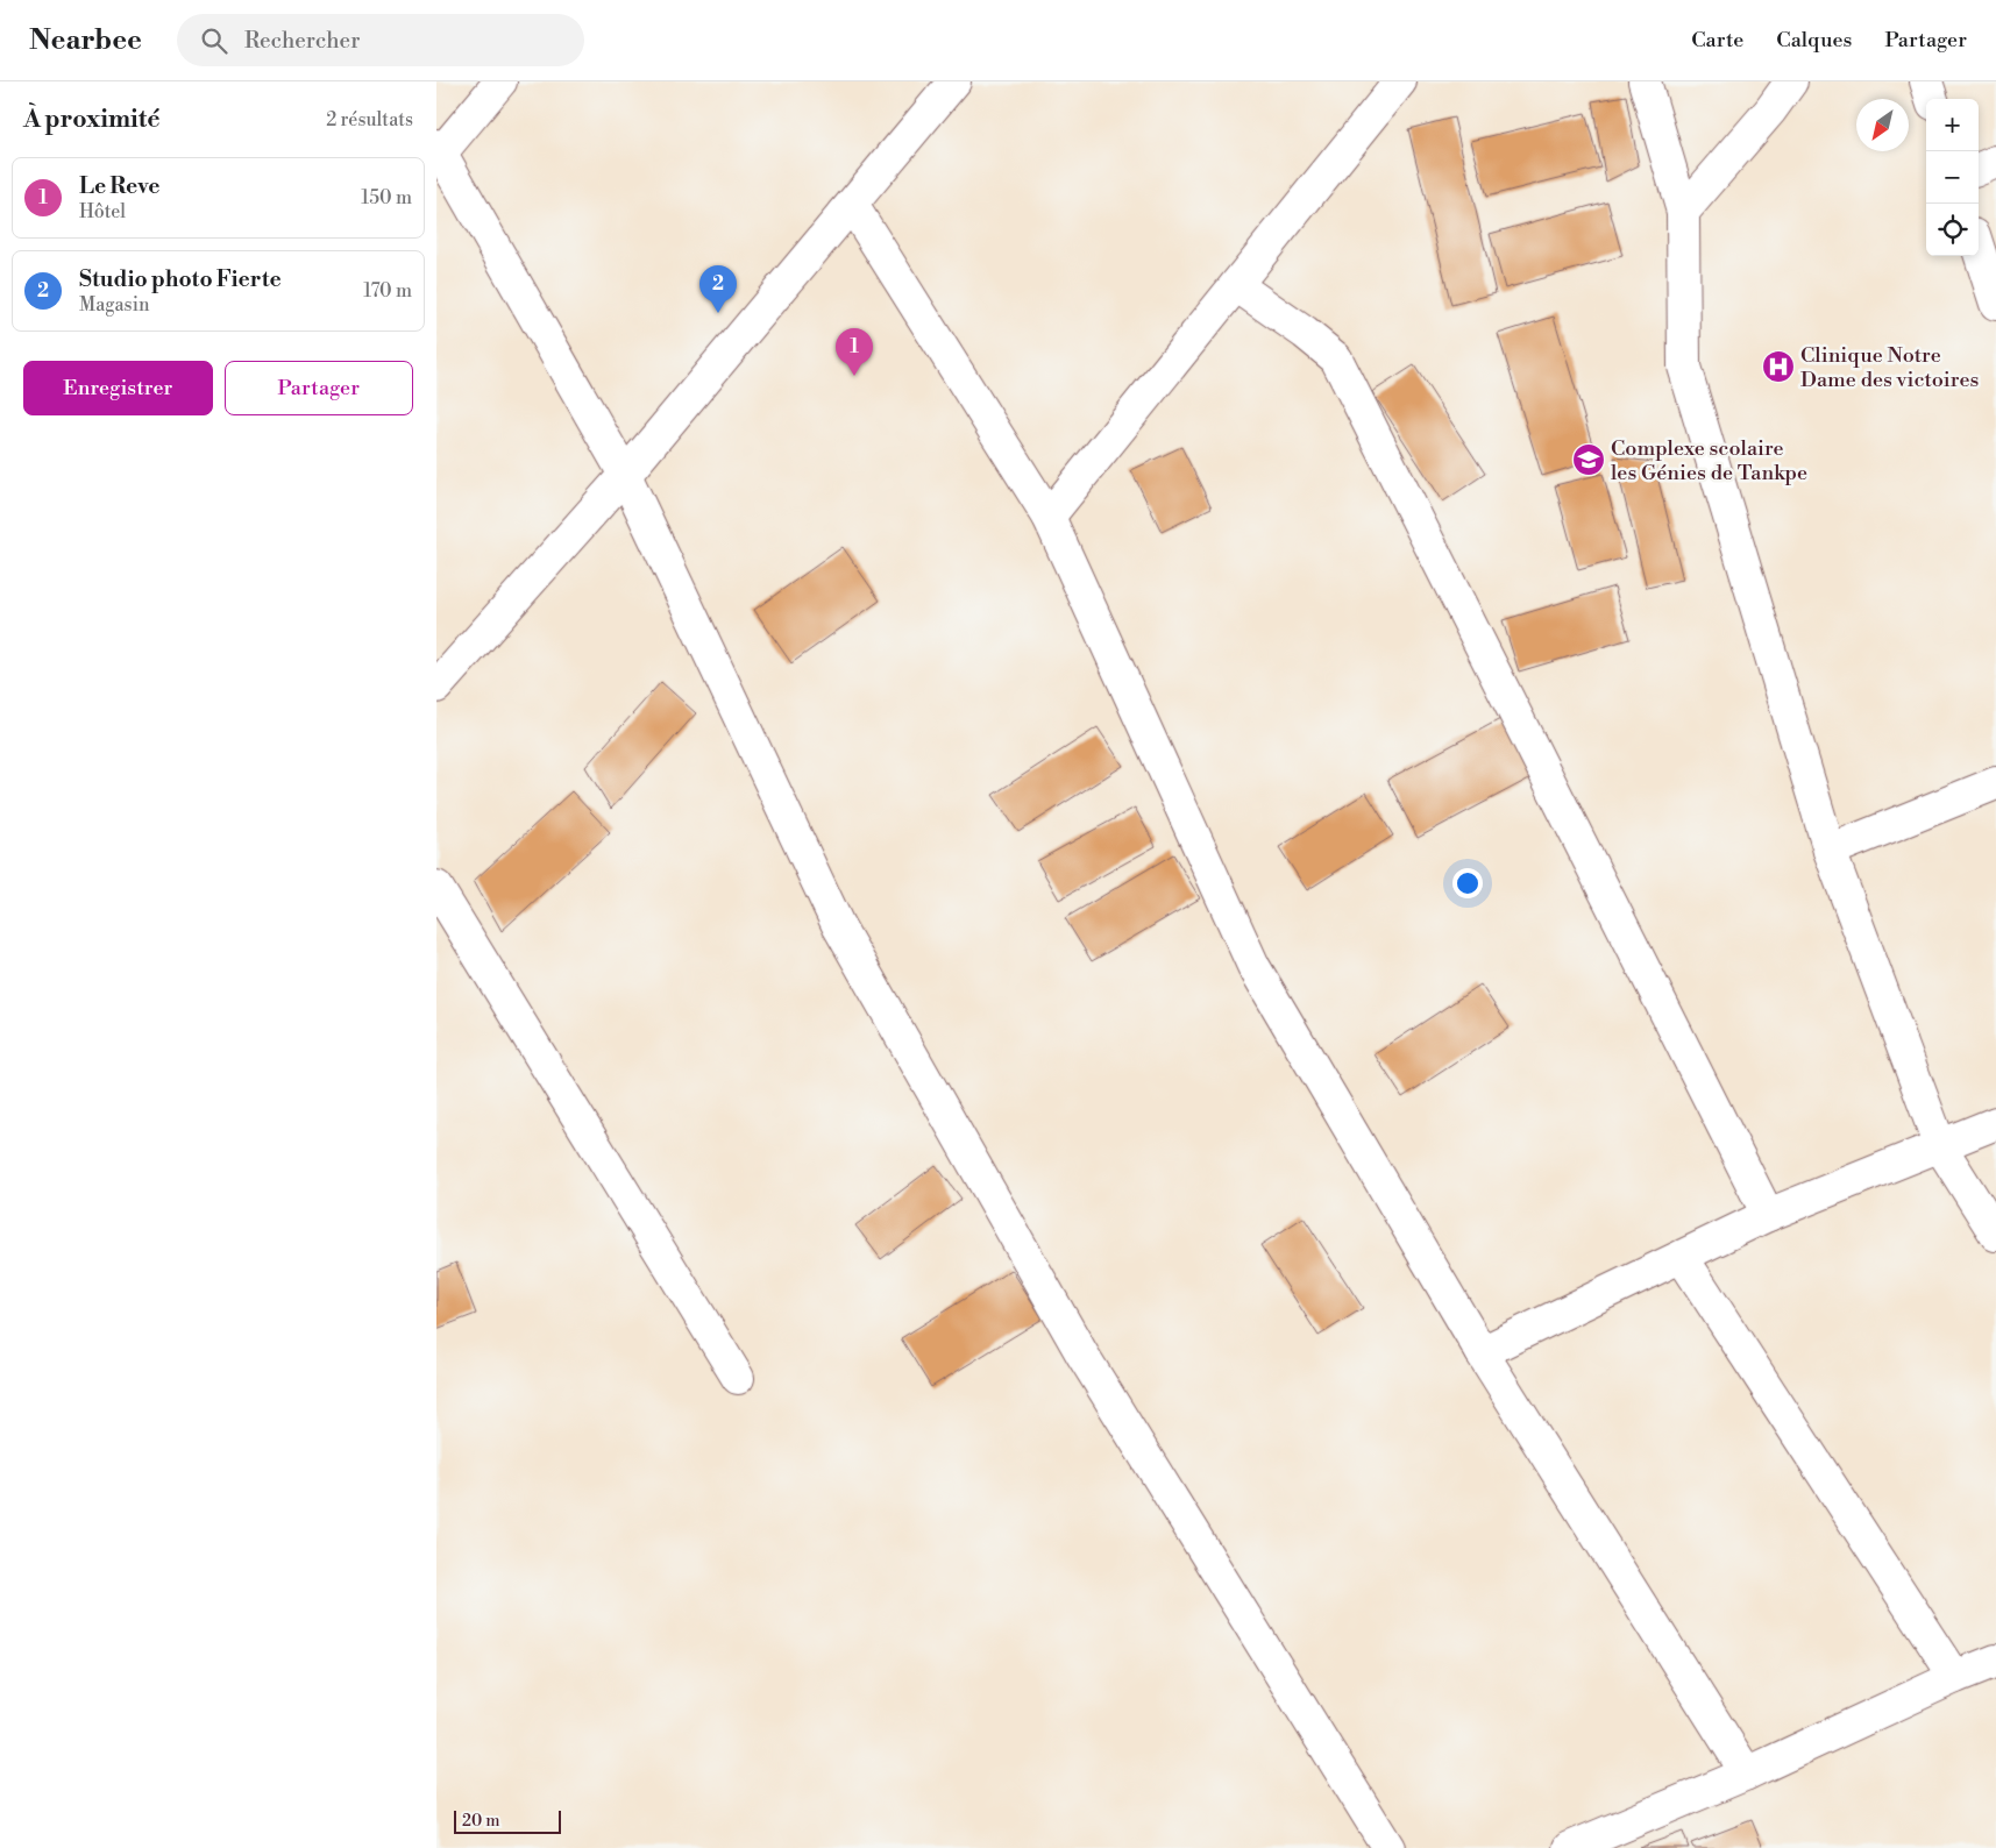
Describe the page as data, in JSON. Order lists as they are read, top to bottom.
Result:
{
  "places": {
    "hospital": ["Clinique Notre Dame des victoires"],
    "school or university": ["Complexe scolaire les Génies de Tankpe"]
  },
  "scale_bar": "20 m",
  "north": "bottom left",
  "page": {
    "header": "Nearbee",
    "search": "Rechercher",
    "nav": ["Carte", "Calques", "Partager"],
    "heading": ["À proximité", "2 résultats"],
    "map_buttons": ["+", "−"],
    "list": [
      {
        "mark": "1",
        "name": "Le Reve",
        "note": "Hôtel",
        "value": "150 m"
      },
      {
        "mark": "2",
        "name": "Studio photo Fierte",
        "note": "Magasin",
        "value": "170 m"
      }
    ],
    "pins": ["2", "1"],
    "buttons": ["Enregistrer", "Partager"],
    "scale": "20 m"
  }
}
